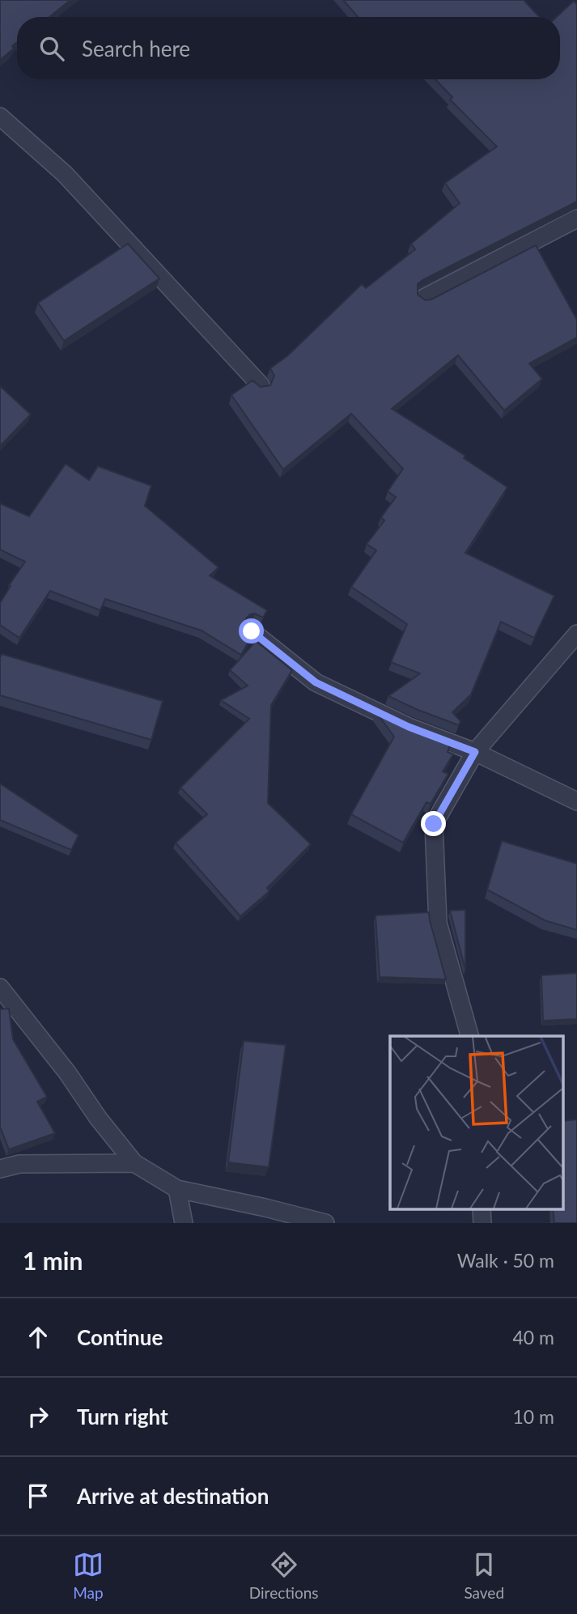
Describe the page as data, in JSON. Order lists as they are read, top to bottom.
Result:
{
  "page": {
    "search": "Search here",
    "heading": ["1 min", "Walk · 50 m"],
    "list": [
      ["Continue", "40 m"],
      ["Turn right", "10 m"],
      "Arrive at destination"
    ],
    "nav": ["Map", "Directions", "Saved"]
  }
}
